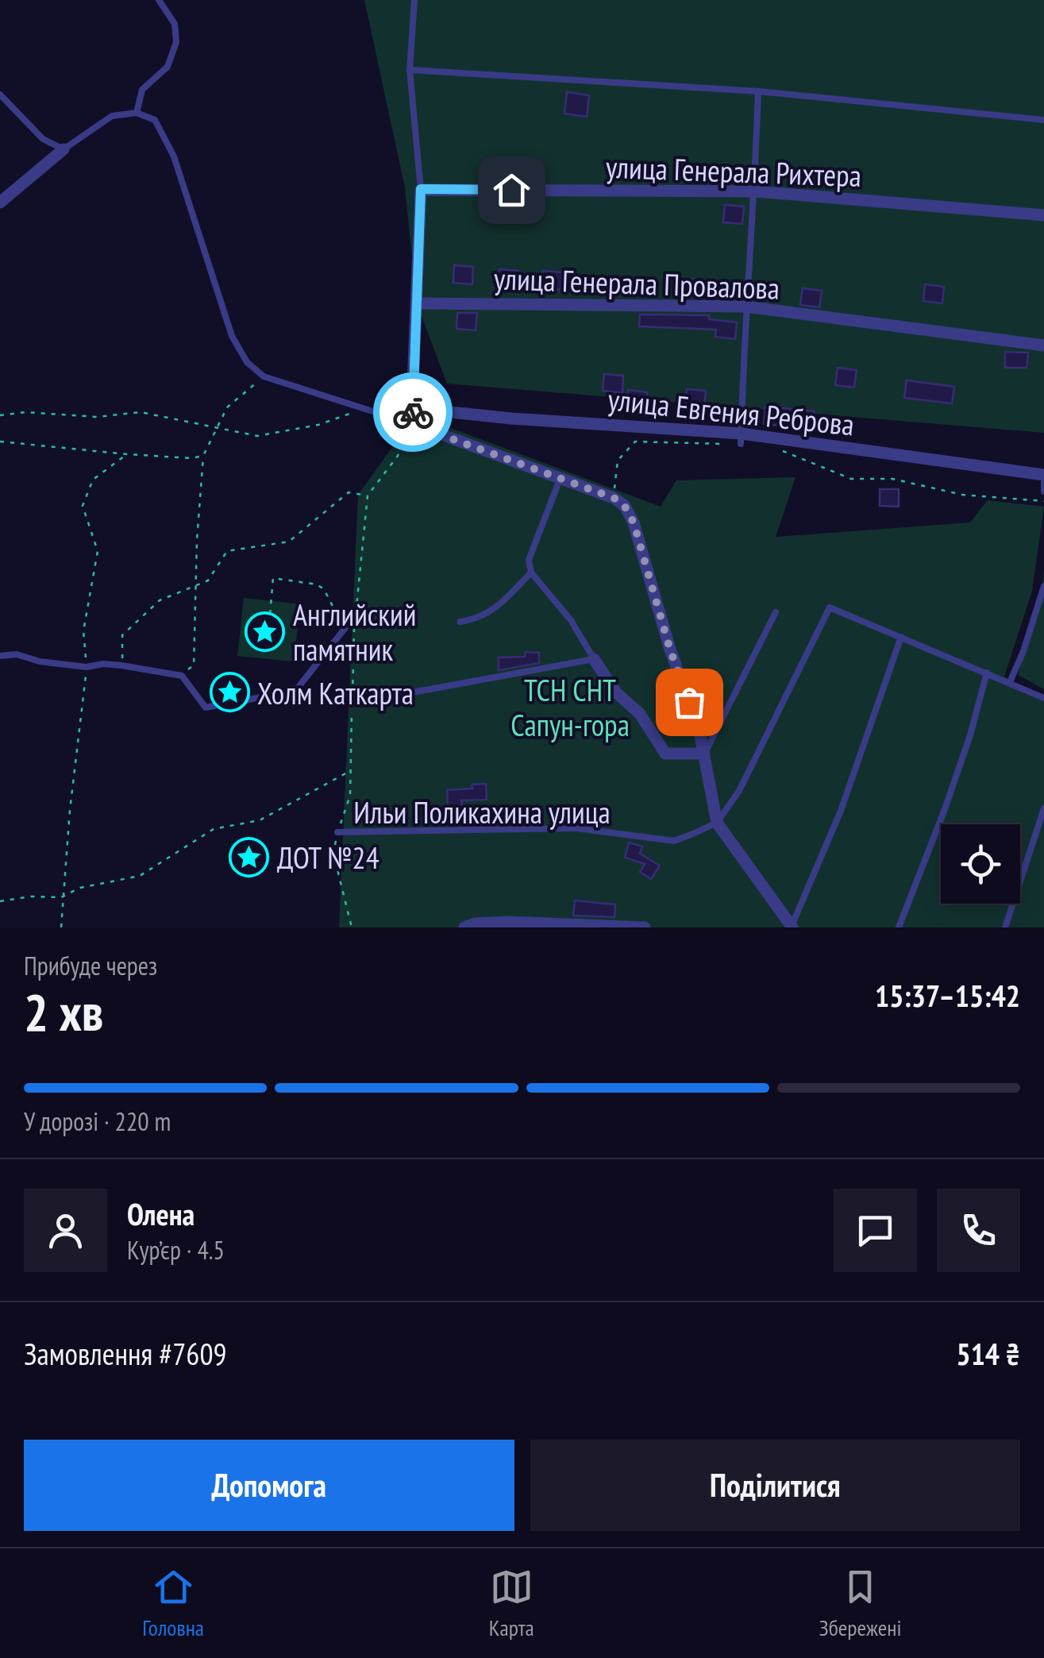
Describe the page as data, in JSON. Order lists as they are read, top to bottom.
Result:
{
  "streets": {
    "street": ["улица Генерала Рихтера", "улица Генерала Провалова", "улица Евгения Реброва"],
    "lane": ["Ильи Поликахина улица"]
  },
  "parks": ["ТСН СНТ Сапун-гора"],
  "places": {
    "place": ["Английский памятник", "Холм Каткарта", "ДОТ №24"]
  },
  "page": {
    "heading": ["2 хв", "Прибуде через", "15:37–15:42"],
    "panel": [
      "Олена",
      "Кур’єр · 4.5",
      "Замовлення #7609",
      "514 ₴"
    ],
    "bar": "У дорозі · 220 m",
    "buttons": ["Допомога", "Поділитися"],
    "tabs": ["Головна", "Карта", "Збережені"]
  }
}
